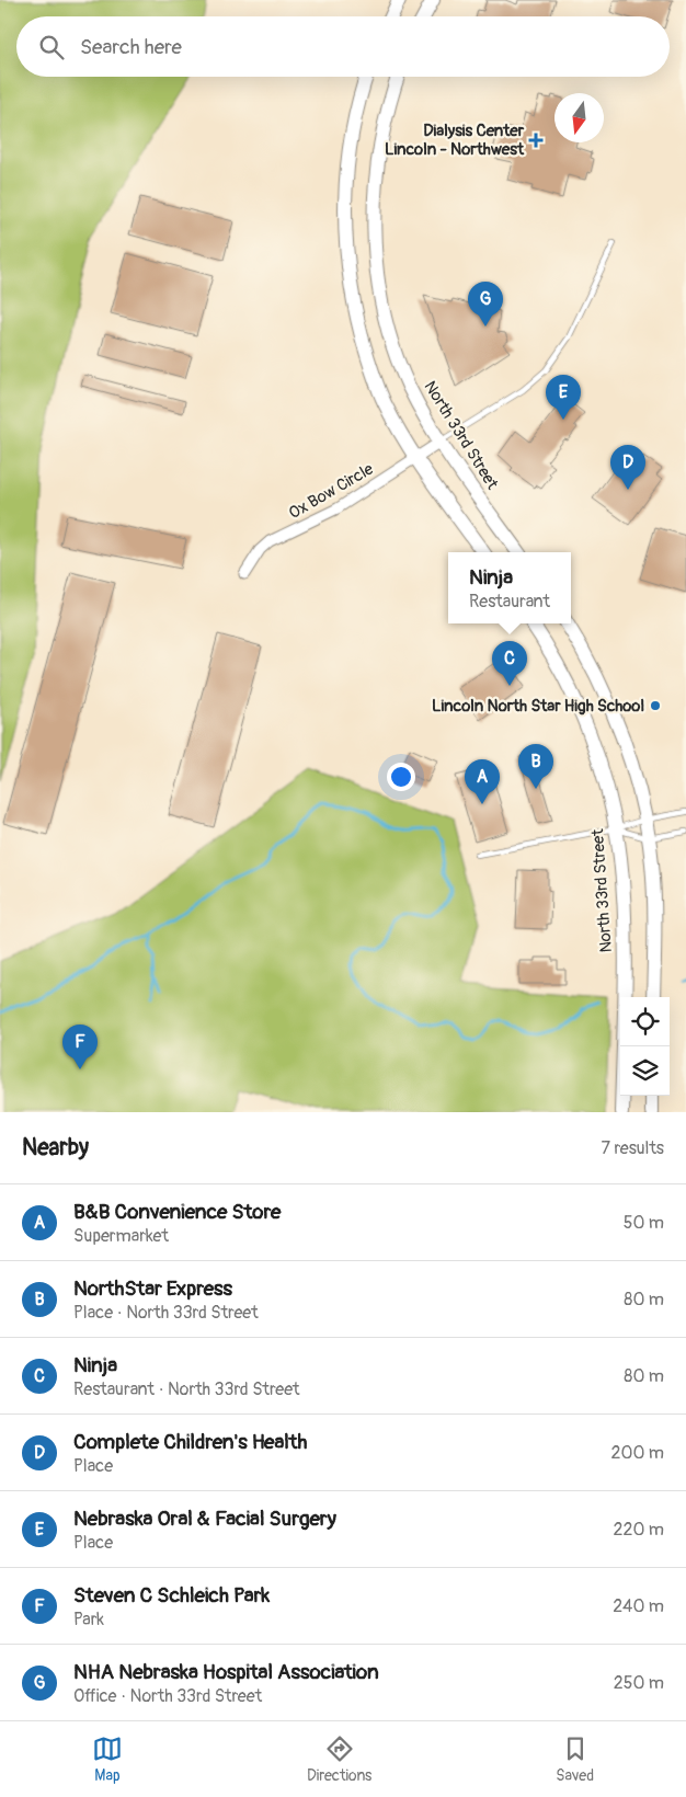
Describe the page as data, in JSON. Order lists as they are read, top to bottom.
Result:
{
  "streets": {
    "main road": ["North 33rd Street"],
    "street": ["Ox Bow Circle"]
  },
  "crossings": [
    ["North 33rd Street", "Ox Bow Circle"]
  ],
  "places": {
    "health": ["Dialysis Center Lincoln - Northwest"],
    "other": ["Lincoln North Star High School"]
  },
  "north": "bottom",
  "page": {
    "search": "Search here",
    "pins": [
      "G",
      "E",
      "D",
      "C",
      "B",
      "A",
      "F"
    ],
    "popup": ["Ninja", "Restaurant"],
    "heading": ["Nearby", "7 results"],
    "list": [
      {
        "mark": "A",
        "name": "B&B Convenience Store",
        "note": "Supermarket",
        "value": "50 m"
      },
      {
        "mark": "B",
        "name": "NorthStar Express",
        "note": "Place · North 33rd Street",
        "value": "80 m"
      },
      {
        "mark": "C",
        "name": "Ninja",
        "note": "Restaurant · North 33rd Street",
        "value": "80 m"
      },
      {
        "mark": "D",
        "name": "Complete Children's Health",
        "note": "Place",
        "value": "200 m"
      },
      {
        "mark": "E",
        "name": "Nebraska Oral & Facial Surgery",
        "note": "Place",
        "value": "220 m"
      },
      {
        "mark": "F",
        "name": "Steven C Schleich Park",
        "note": "Park",
        "value": "240 m"
      },
      {
        "mark": "G",
        "name": "NHA Nebraska Hospital Association",
        "note": "Office · North 33rd Street",
        "value": "250 m"
      }
    ],
    "nav": ["Map", "Directions", "Saved"]
  }
}
